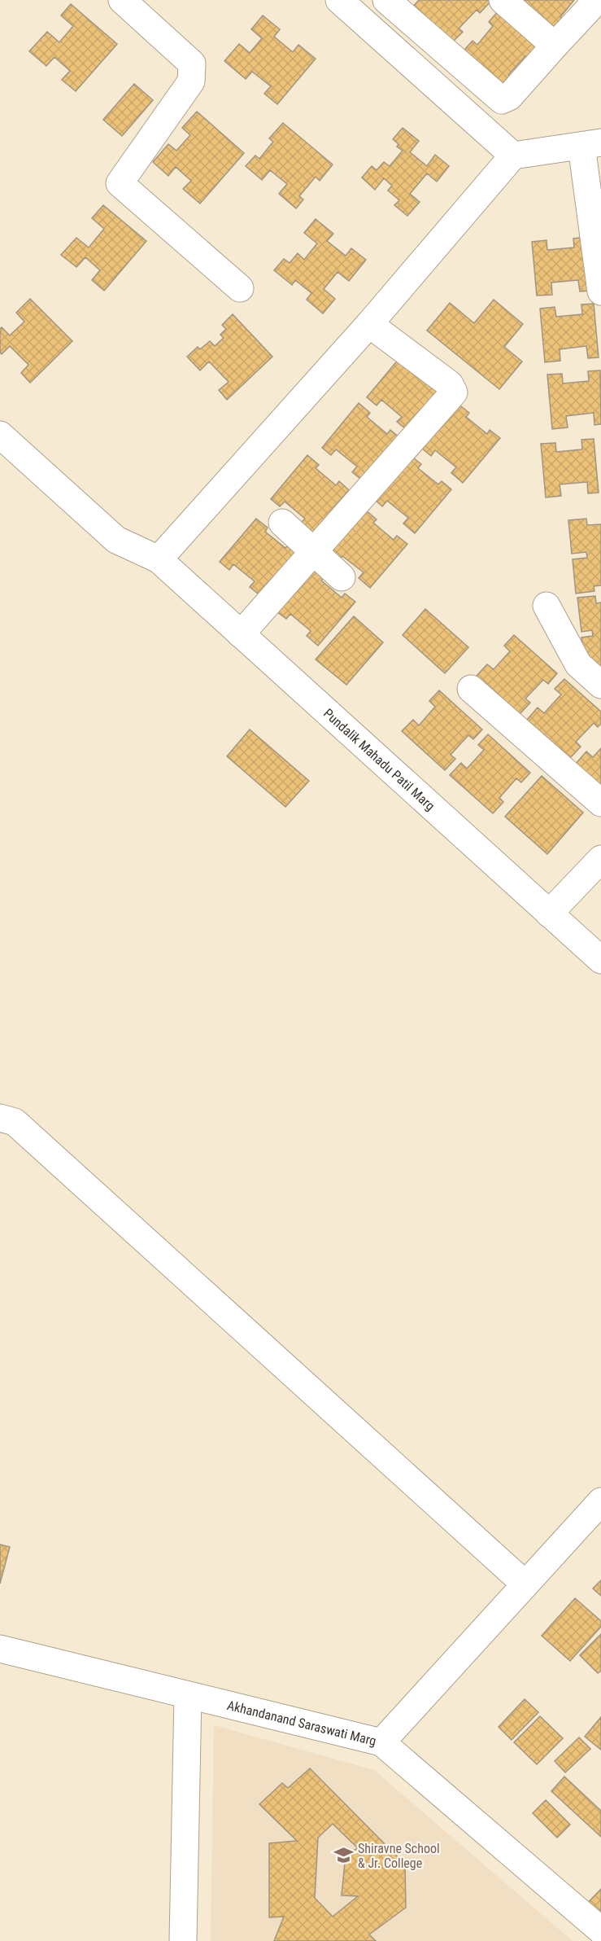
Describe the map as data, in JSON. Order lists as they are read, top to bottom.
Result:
{
  "streets": {
    "street": ["Pundalik Mahadu Patil Marg", "Akhandanand Saraswati Marg"]
  },
  "places": {
    "school or university": ["Shiravne School & Jr. College"]
  }
}
